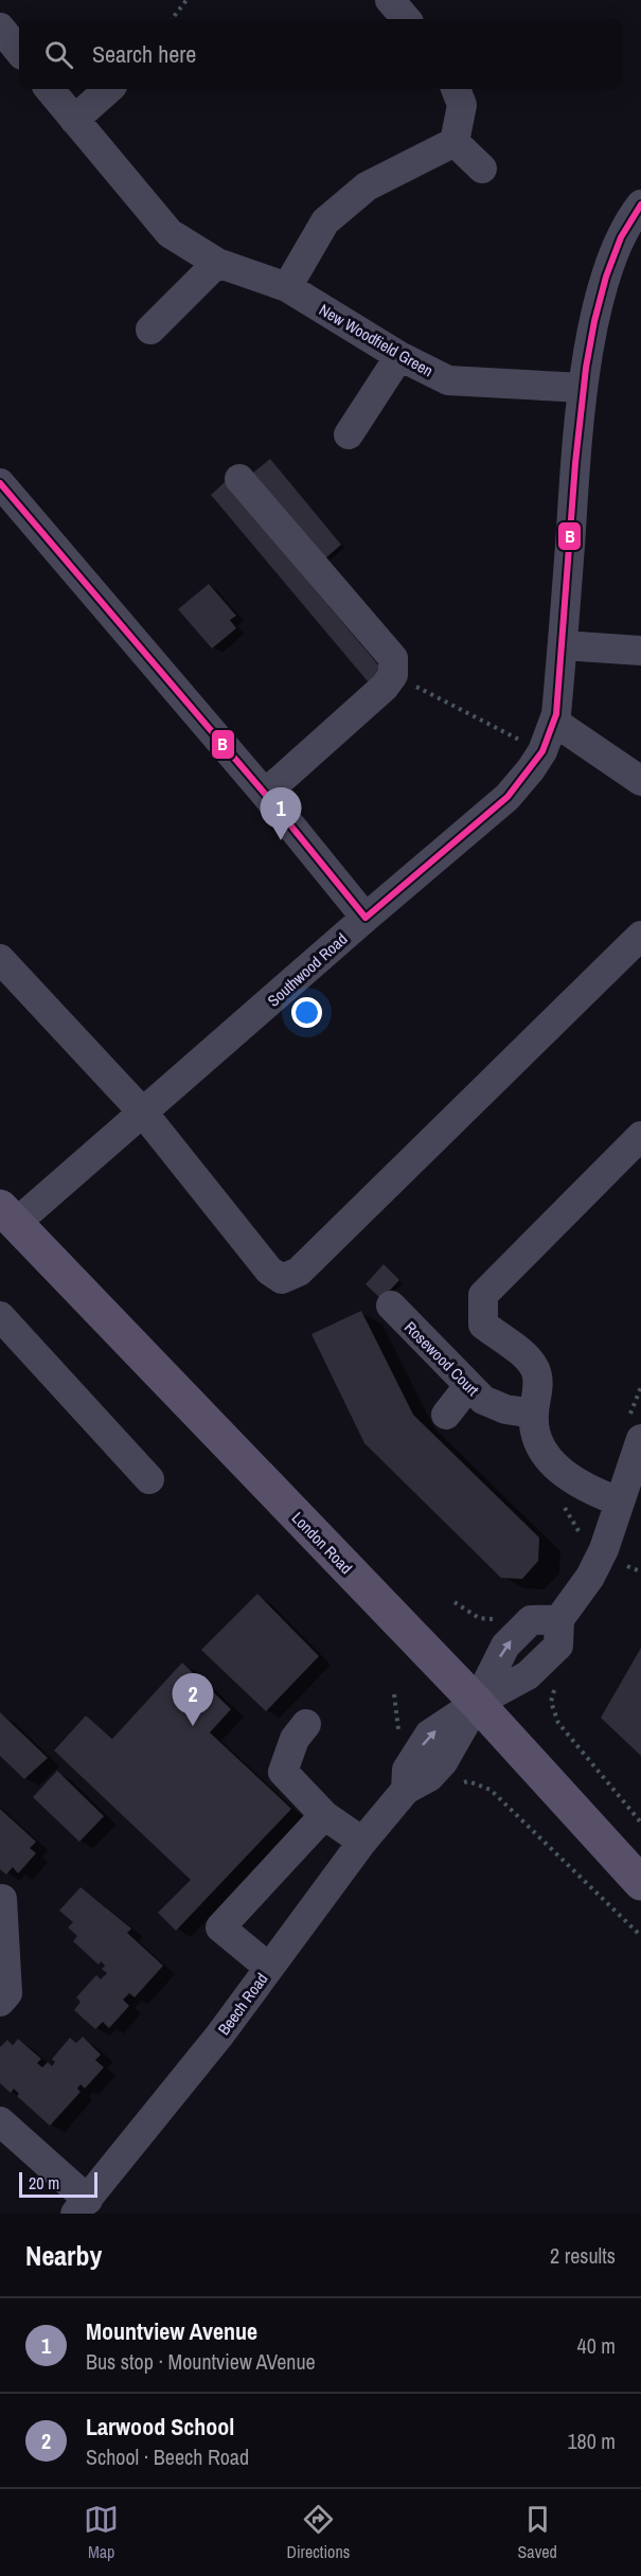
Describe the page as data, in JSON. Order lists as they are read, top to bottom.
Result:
{
  "streets": {
    "main road": ["London Road"],
    "street": [
      "New Woodfield Green",
      "Southwood Road",
      "Rosewood Court",
      "Beech Road"
    ]
  },
  "crossings": [
    ["New Woodfield Green", "Southwood Road"],
    ["Southwood Road", "London Road"],
    ["London Road", "Beech Road"]
  ],
  "lines": ["transit line B"],
  "scale_bar": "20 m",
  "page": {
    "search": "Search here",
    "pins": ["1", "2"],
    "scale": "20 m",
    "heading": ["Nearby", "2 results"],
    "list": [
      {
        "mark": "1",
        "name": "Mountview Avenue",
        "note": "Bus stop · Mountview AVenue",
        "value": "40 m"
      },
      {
        "mark": "2",
        "name": "Larwood School",
        "note": "School · Beech Road",
        "value": "180 m"
      }
    ],
    "nav": ["Map", "Directions", "Saved"]
  }
}
